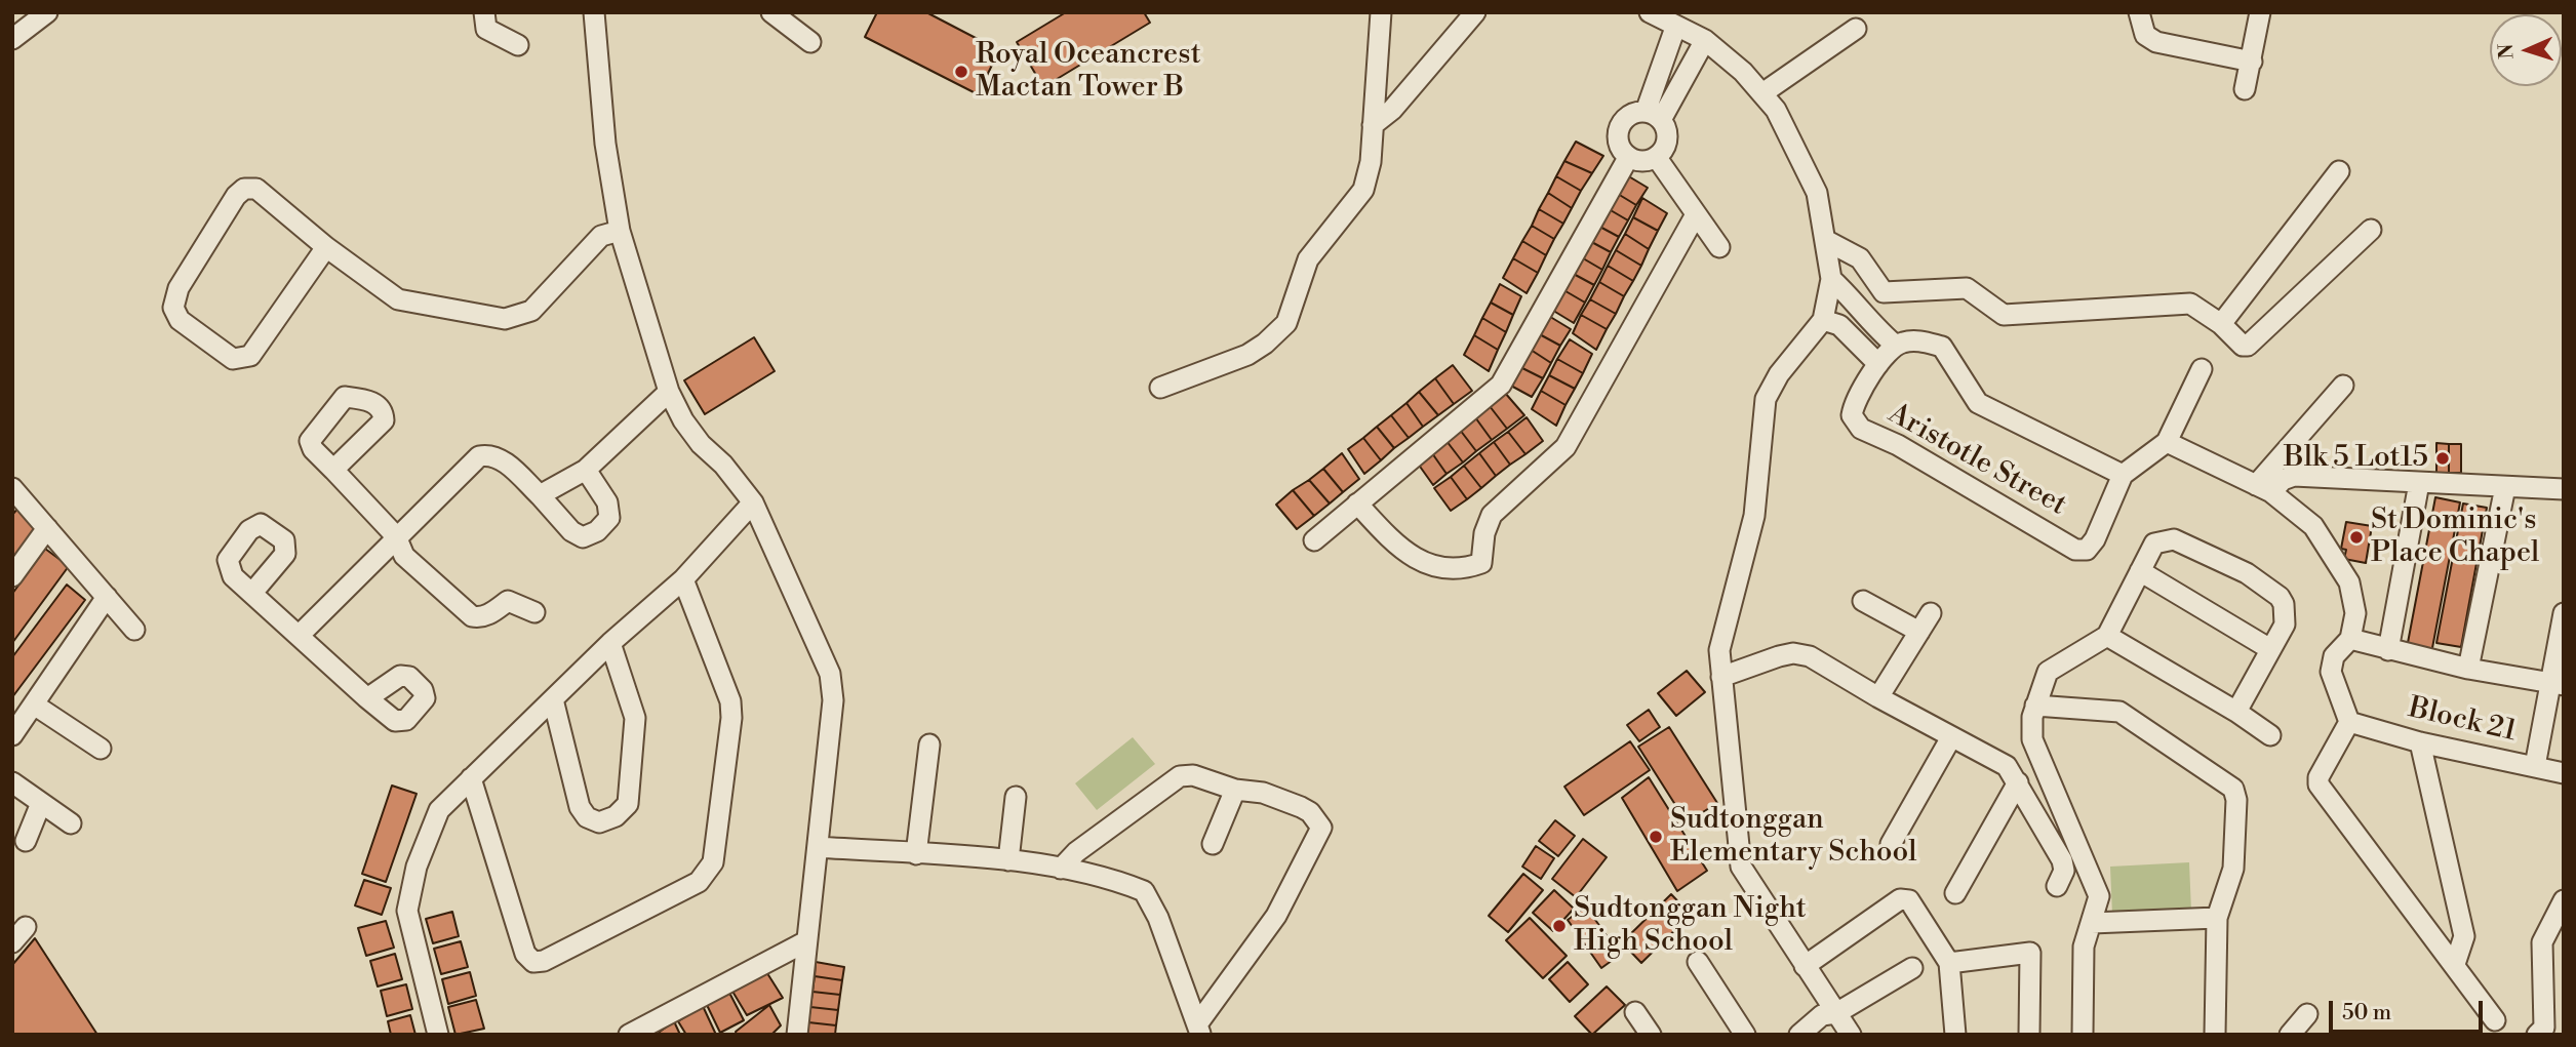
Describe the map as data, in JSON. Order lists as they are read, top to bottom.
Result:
{
  "streets": {
    "street": ["Aristotle Street", "Block 21"]
  },
  "places": [
    "Royal Oceancrest Mactan Tower B",
    "Blk 5 Lot15",
    "St Dominic's Place Chapel",
    "Sudtonggan Elementary School",
    "Sudtonggan Night High School"
  ],
  "scale_bar": "50 m",
  "north": "left"
}
